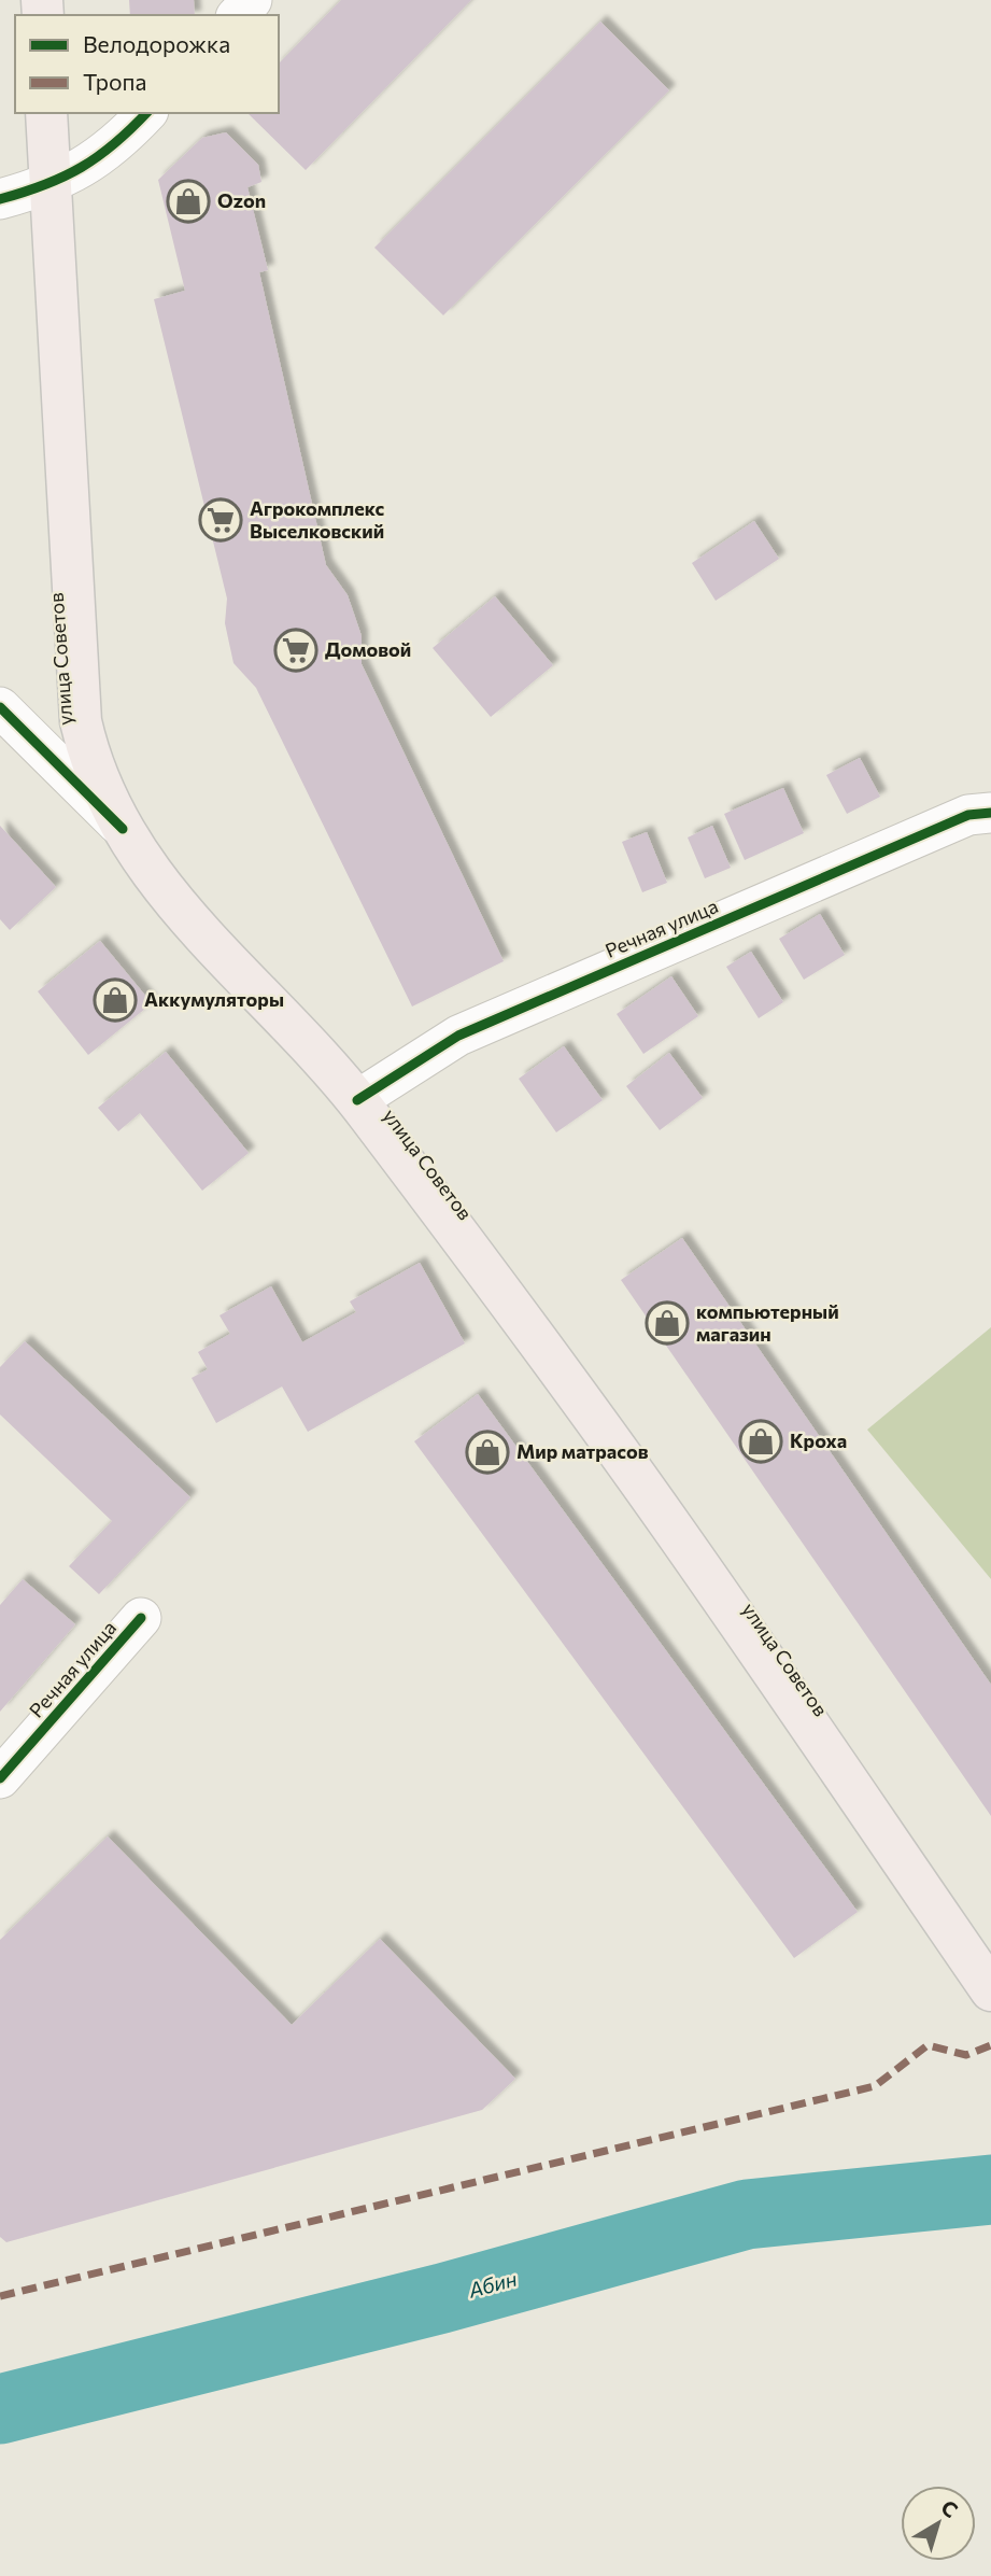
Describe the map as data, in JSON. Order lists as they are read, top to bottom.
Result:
{
  "streets": {
    "main road": ["улица Советов"],
    "street": ["Речная улица"]
  },
  "crossings": [
    ["улица Советов", "Речная улица"]
  ],
  "water": ["Абин"],
  "places": {
    "shop": [
      "Ozon",
      "Аккумуляторы",
      "компьютерный магазин",
      "Кроха",
      "Мир матрасов"
    ],
    "supermarket": ["Агрокомплекс Выселковский", "Домовой"]
  },
  "legend": ["Велодорожка", "Тропа"],
  "north": "top right"
}
